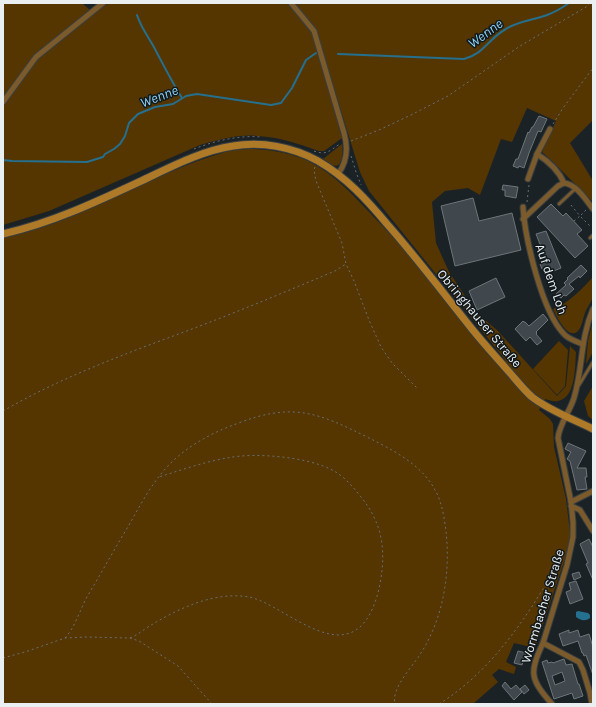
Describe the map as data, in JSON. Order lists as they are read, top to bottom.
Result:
{
  "streets": {
    "street": ["Auf dem Loh", "Obringhauser Straße", "Wormbacher Straße"]
  },
  "crossings": [
    ["Auf dem Loh", "Obringhauser Straße"],
    ["Auf dem Loh", "Wormbacher Straße"],
    ["Obringhauser Straße", "Wormbacher Straße"]
  ],
  "water": ["Wenne"]
}
